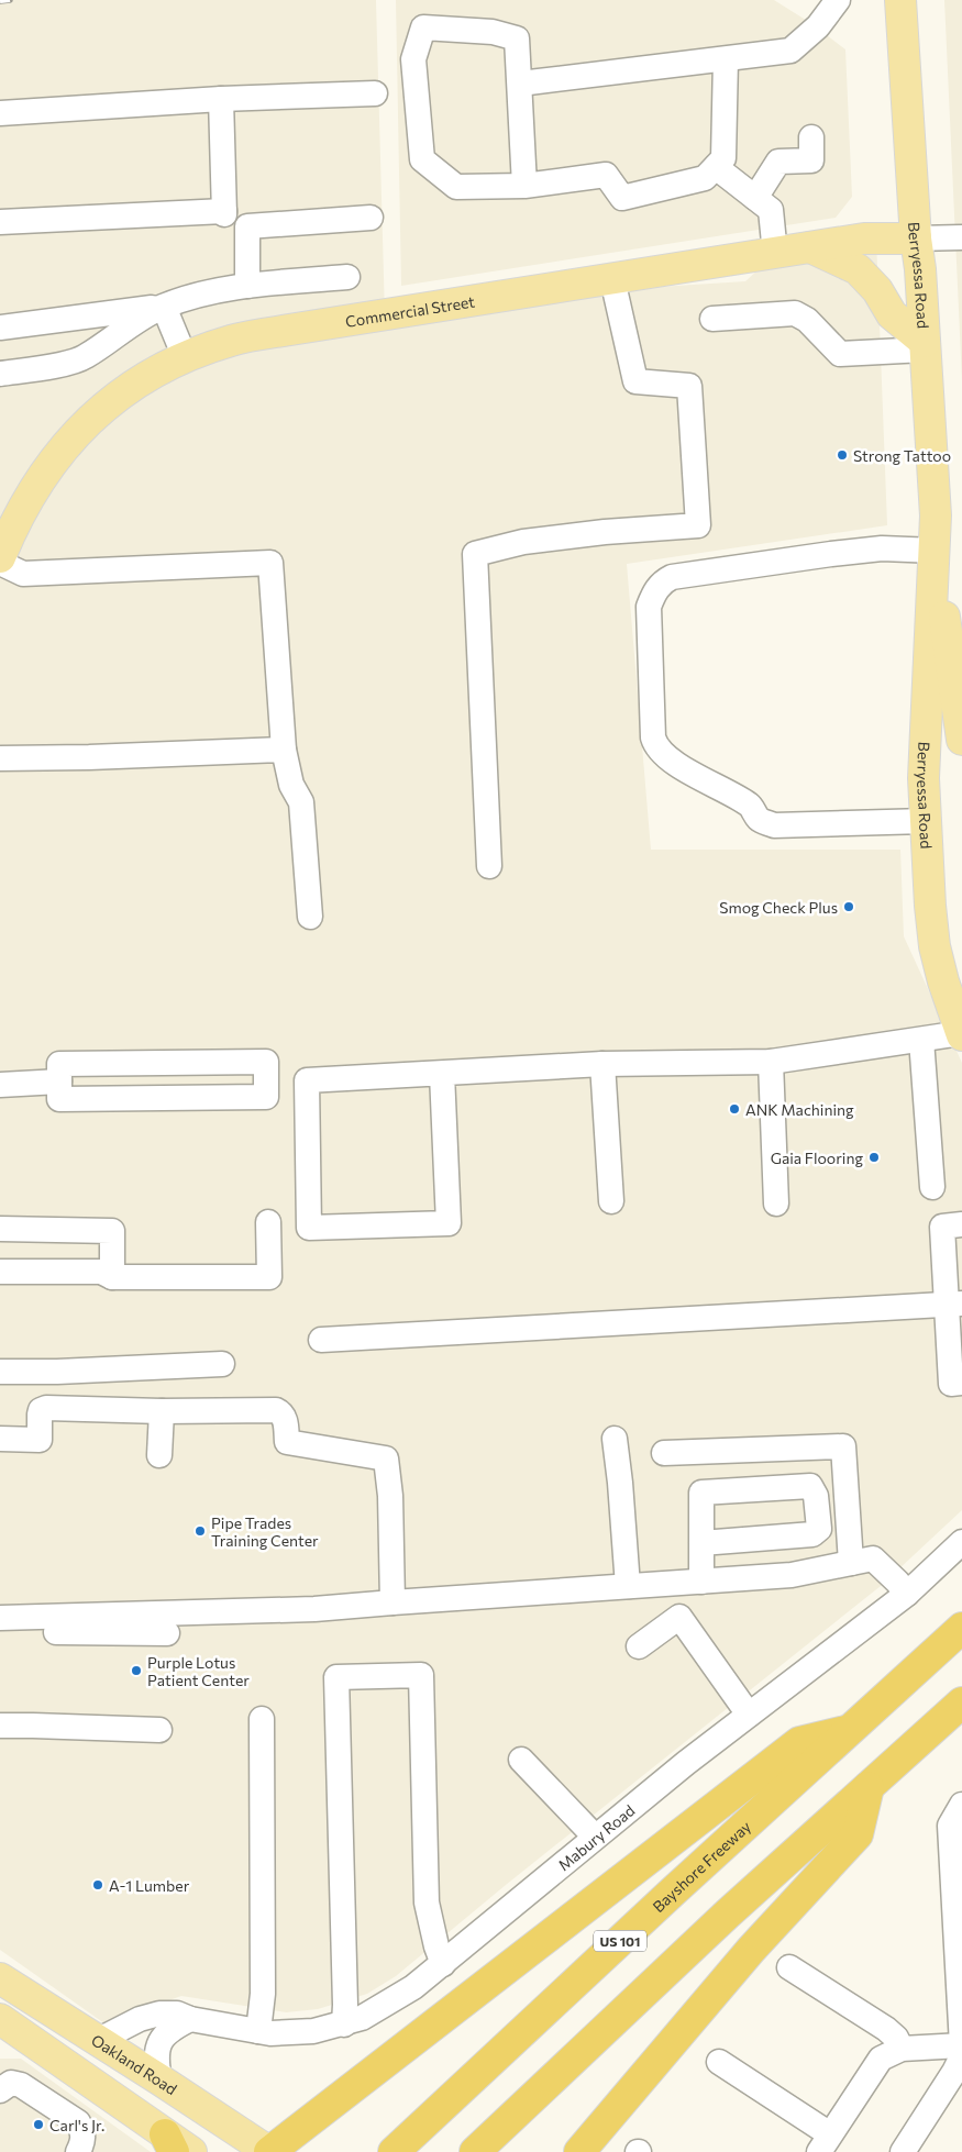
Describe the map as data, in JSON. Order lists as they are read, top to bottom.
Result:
{
  "streets": {
    "highway": ["Bayshore Freeway", "US 101"],
    "main road": ["Berryessa Road", "Commercial Street", "Oakland Road"],
    "street": ["Mabury Road"]
  },
  "crossings": [
    ["Berryessa Road", "Commercial Street"],
    ["Mabury Road", "Oakland Road"]
  ],
  "places": [
    "Strong Tattoo",
    "Smog Check Plus",
    "ANK Machining",
    "Gaia Flooring",
    "Pipe Trades Training Center",
    "Purple Lotus Patient Center",
    "A-1 Lumber",
    "Carl's Jr."
  ]
}
